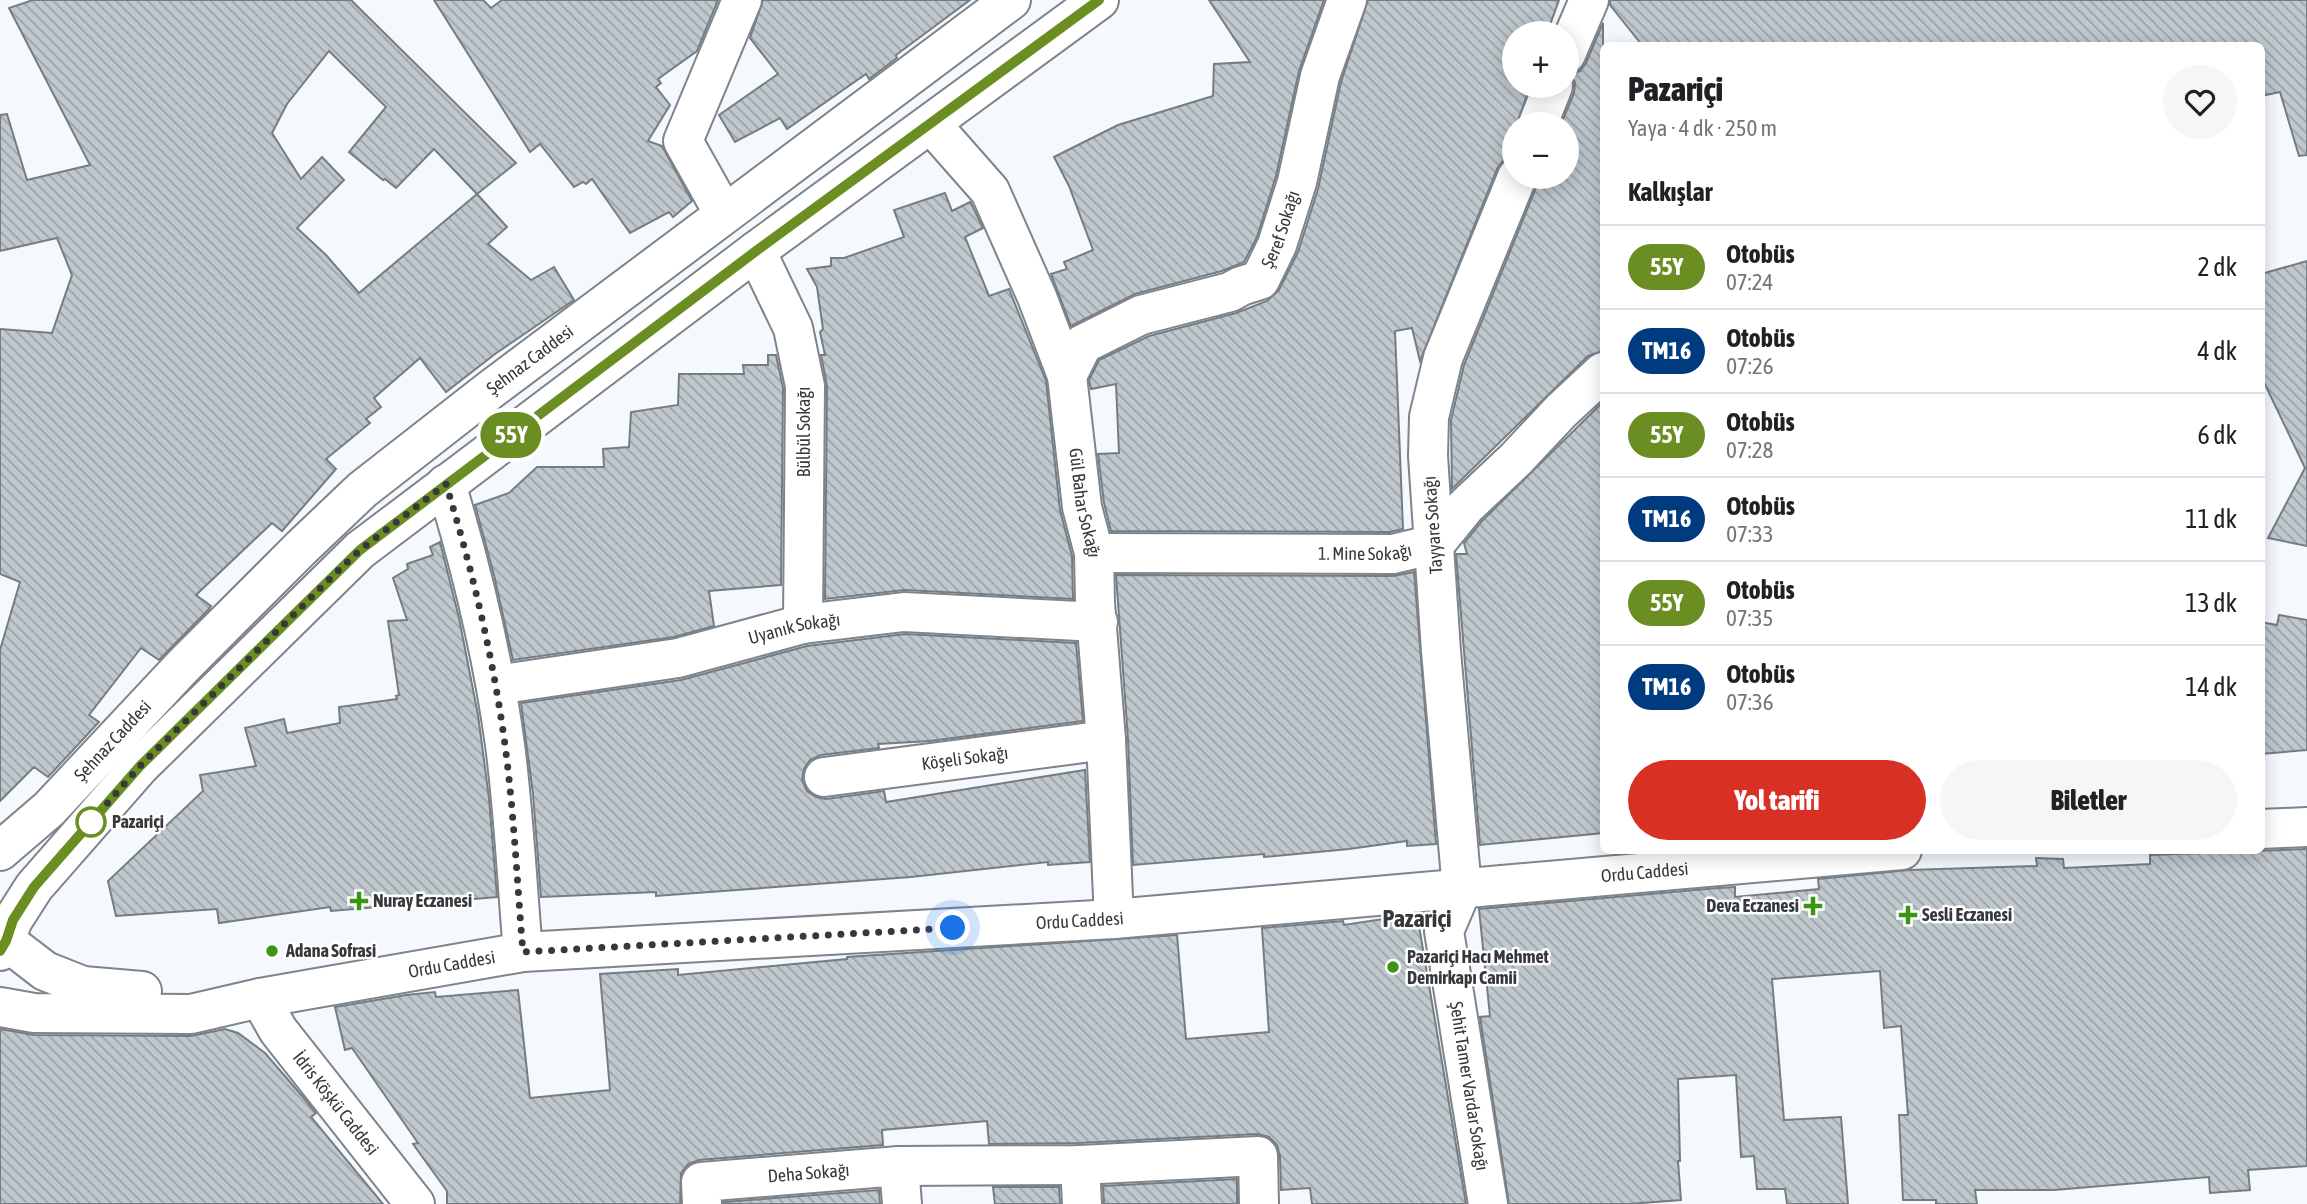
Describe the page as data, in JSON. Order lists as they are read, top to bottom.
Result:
{
  "streets": {
    "street": [
      "Şeref Sokağı",
      "Şehnaz Caddesi",
      "Bülbül Sokağı",
      "Gül Bahar Sokağı",
      "Tayyare Sokağı",
      "1. Mine Sokağı",
      "Uyanık Sokağı",
      "Köşeli Sokağı",
      "Ordu Caddesi",
      "Şehit Tamer Vardar Sokağı",
      "İdris Köşkü Caddesi",
      "Deha Sokağı"
    ]
  },
  "crossings": [
    ["Şeref Sokağı", "Gül Bahar Sokağı"],
    ["Şehnaz Caddesi", "Bülbül Sokağı"],
    ["Şehnaz Caddesi", "Gül Bahar Sokağı"],
    ["Şehnaz Caddesi", "Ordu Caddesi"],
    ["Bülbül Sokağı", "Uyanık Sokağı"],
    ["Gül Bahar Sokağı", "1. Mine Sokağı"],
    ["Gül Bahar Sokağı", "Uyanık Sokağı"],
    ["Gül Bahar Sokağı", "Köşeli Sokağı"],
    ["Gül Bahar Sokağı", "Ordu Caddesi"],
    ["Tayyare Sokağı", "1. Mine Sokağı"],
    ["Tayyare Sokağı", "Ordu Caddesi"],
    ["Tayyare Sokağı", "Şehit Tamer Vardar Sokağı"],
    ["Ordu Caddesi", "Şehit Tamer Vardar Sokağı"],
    ["Ordu Caddesi", "İdris Köşkü Caddesi"]
  ],
  "districts": ["Pazariçi"],
  "places": {
    "other": ["Pazariçi", "Adana Sofrasi", "Pazariçi Hacı Mehmet Demirkapı Camii"],
    "health": ["Nuray Eczanesi", "Deva Eczanesi", "Sesli Eczanesi"]
  },
  "lines": ["bus line 55Y"],
  "page": {
    "on_map": "55Y",
    "map_buttons": ["+", "−"],
    "heading": [
      ["Pazariçi", "Yaya · 4 dk · 250 m"],
      "Kalkışlar"
    ],
    "list": [
      {
        "mark": "55Y",
        "name": "Otobüs",
        "note": "07:24",
        "value": "2 dk"
      },
      {
        "mark": "TM16",
        "name": "Otobüs",
        "note": "07:26",
        "value": "4 dk"
      },
      {
        "mark": "55Y",
        "name": "Otobüs",
        "note": "07:28",
        "value": "6 dk"
      },
      {
        "mark": "TM16",
        "name": "Otobüs",
        "note": "07:33",
        "value": "11 dk"
      },
      {
        "mark": "55Y",
        "name": "Otobüs",
        "note": "07:35",
        "value": "13 dk"
      },
      {
        "mark": "TM16",
        "name": "Otobüs",
        "note": "07:36",
        "value": "14 dk"
      }
    ],
    "buttons": ["Yol tarifi", "Biletler"]
  }
}
